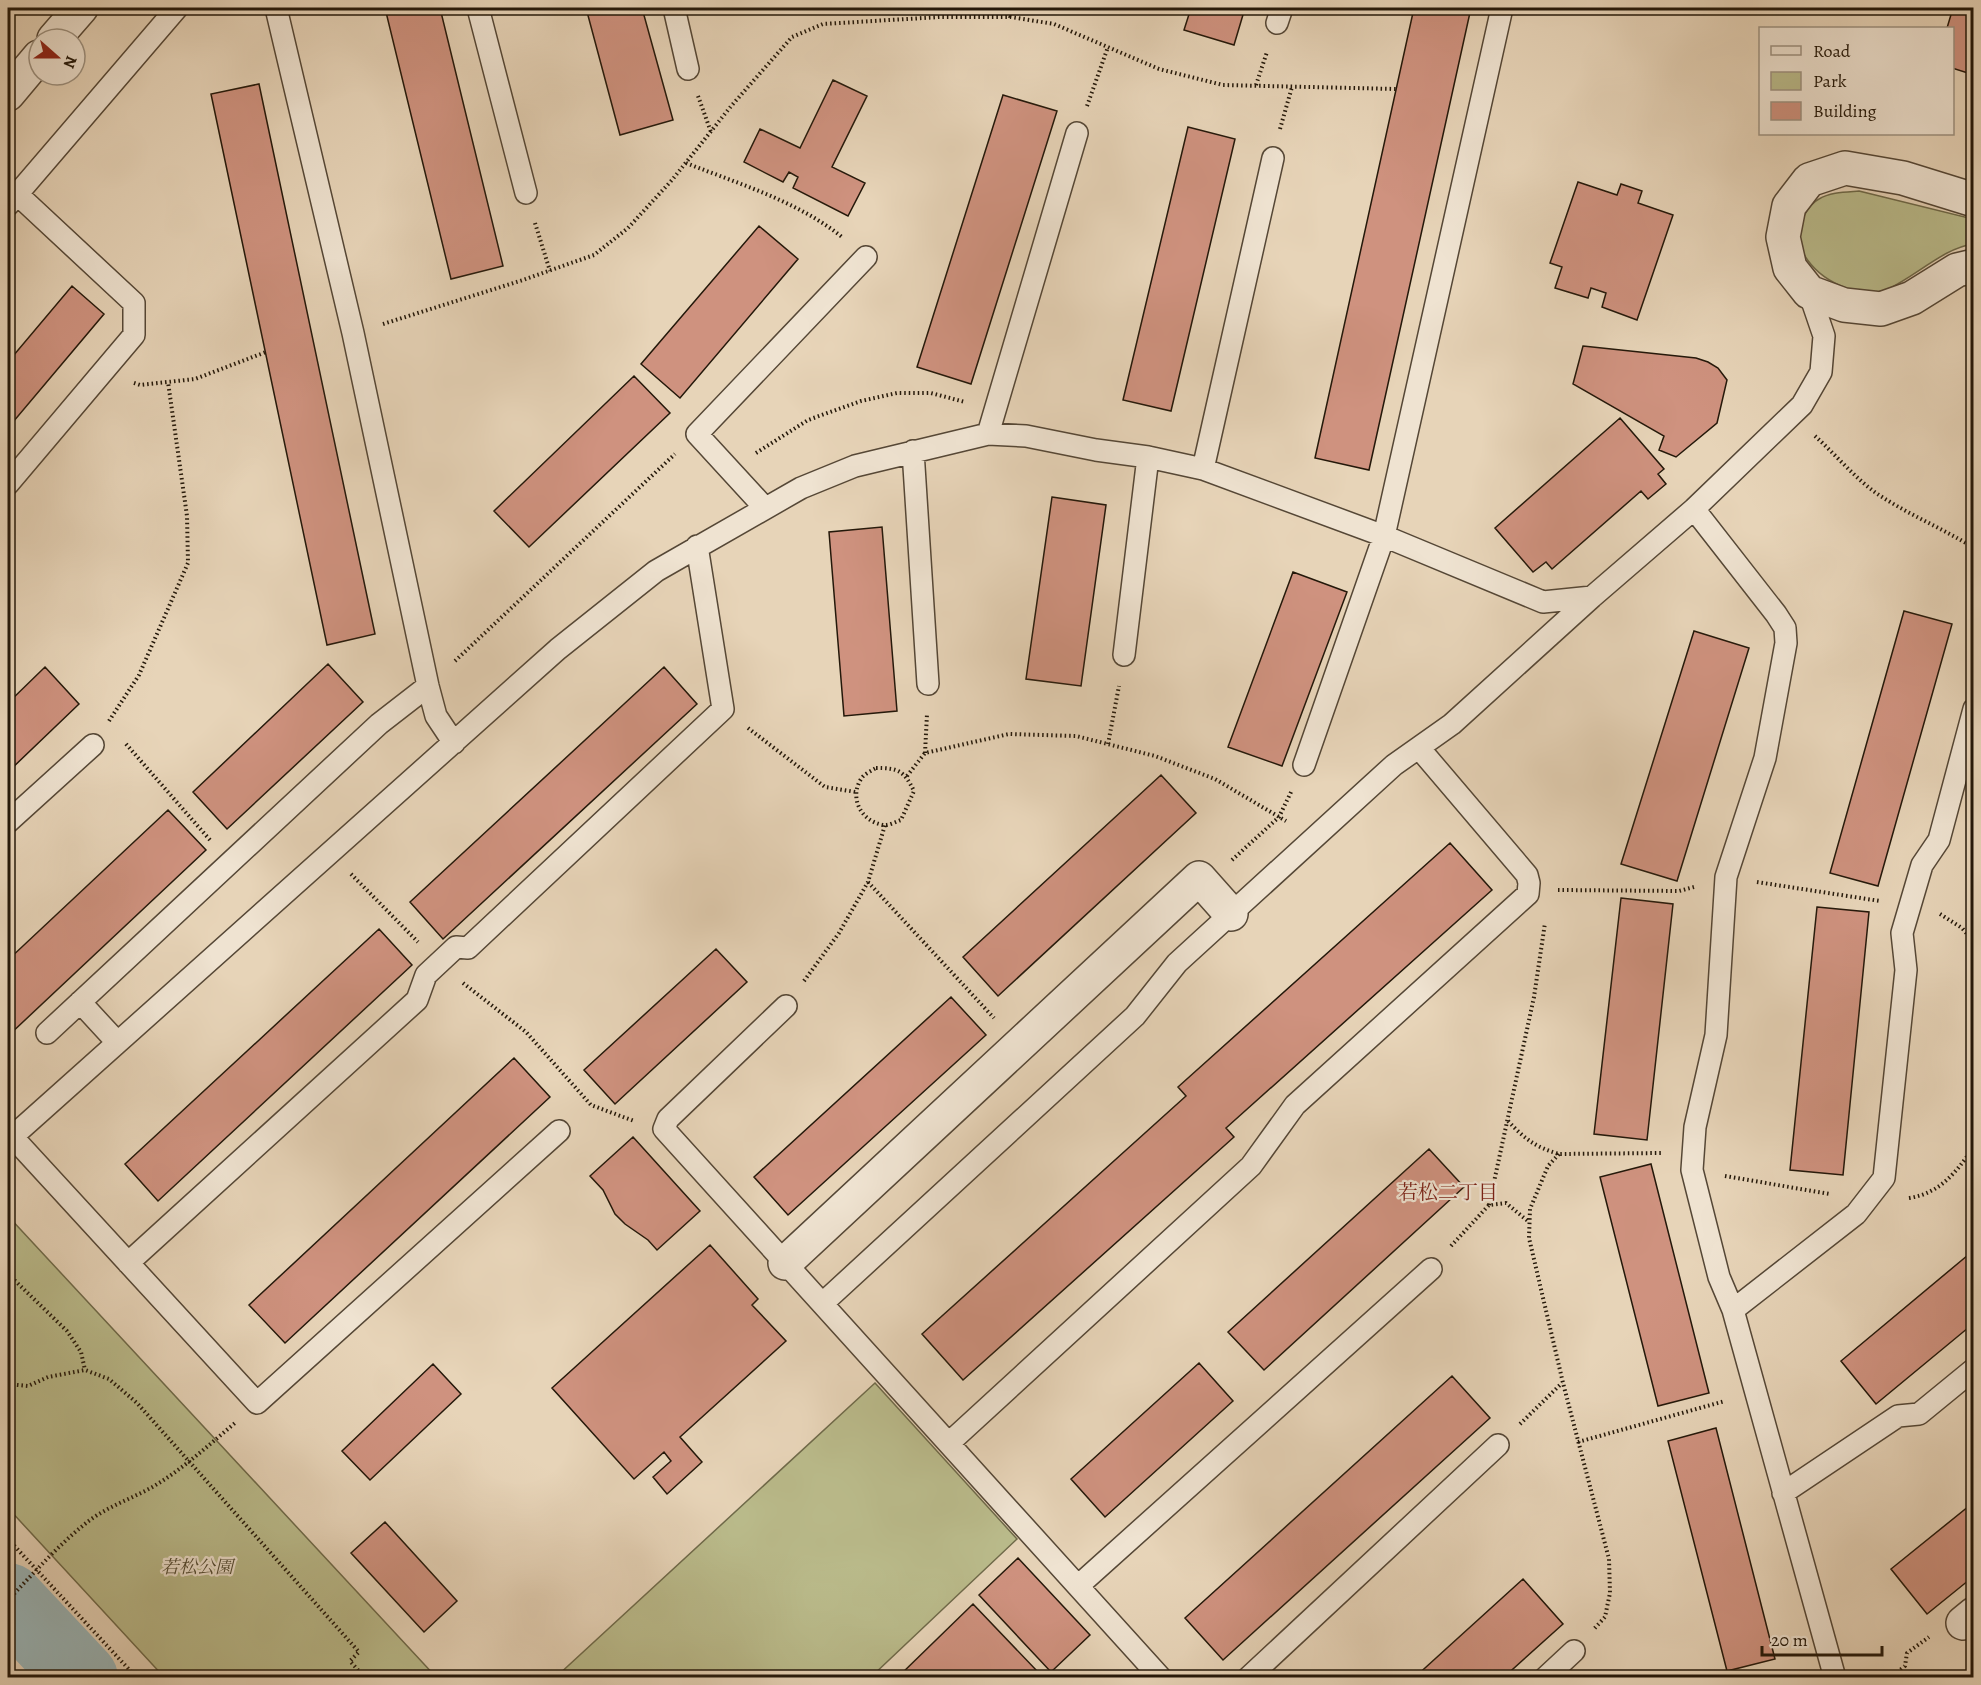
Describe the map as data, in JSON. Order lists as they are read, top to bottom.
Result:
{
  "districts": ["若松二丁目"],
  "parks": ["若松公園"],
  "legend": ["Road", "Park", "Building"],
  "scale_bar": "20 m",
  "north": "right"
}
